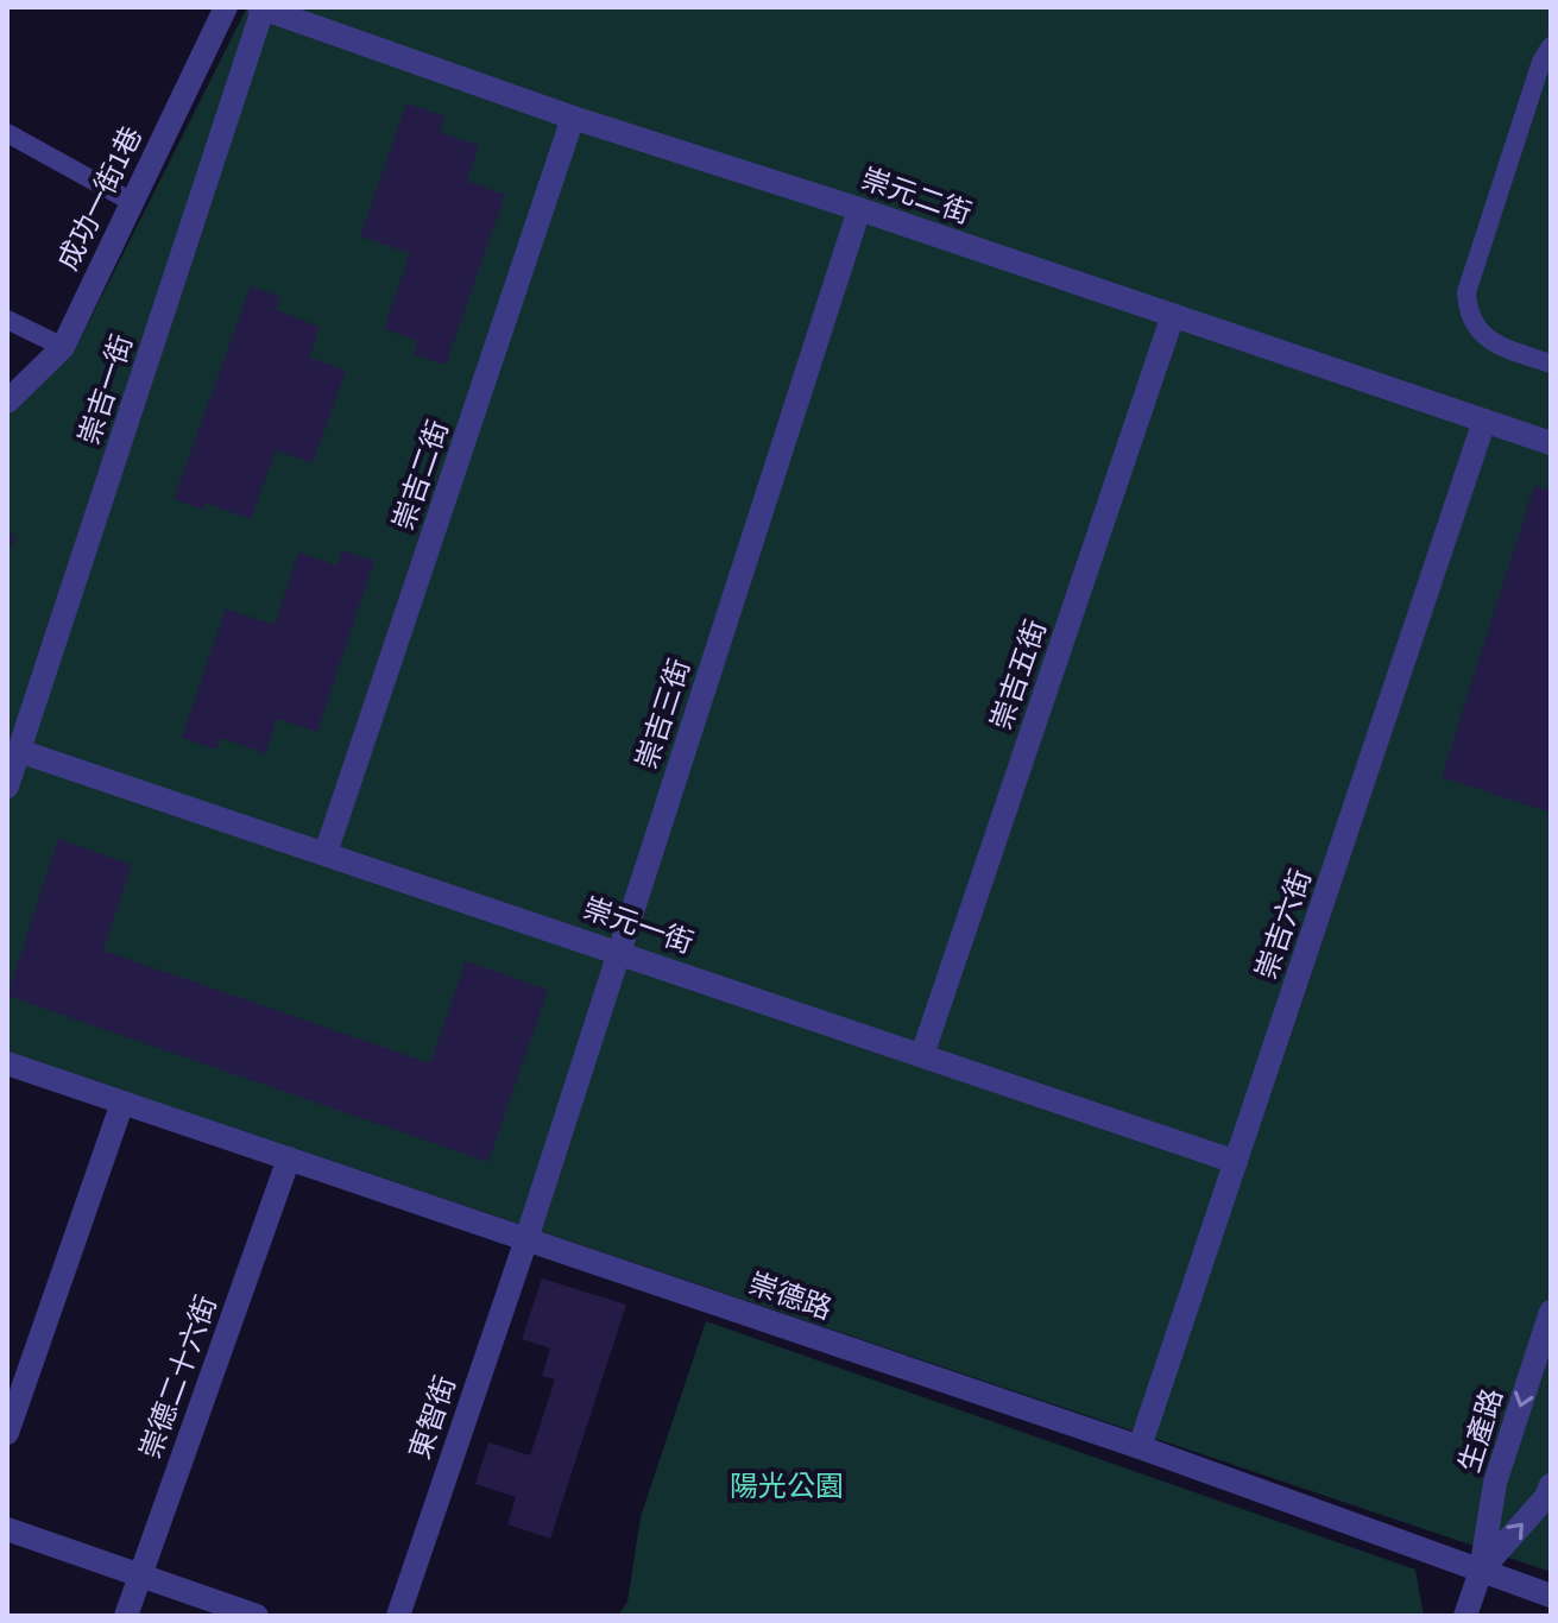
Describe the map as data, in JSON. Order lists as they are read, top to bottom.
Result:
{
  "streets": {
    "street": [
      "崇元二街",
      "成功一街1巷",
      "崇吉一街",
      "崇吉二街",
      "崇吉五街",
      "崇吉三街",
      "崇吉六街",
      "崇元一街",
      "崇德路",
      "崇德二十六街",
      "東智街",
      "生產路"
    ]
  },
  "crossings": [
    ["崇元二街", "崇吉一街"],
    ["崇元二街", "崇吉二街"],
    ["崇元二街", "崇吉五街"],
    ["崇元二街", "崇吉三街"],
    ["崇元二街", "崇吉六街"],
    ["崇吉一街", "崇元一街"],
    ["崇吉二街", "崇元一街"],
    ["崇吉五街", "崇元一街"],
    ["崇吉三街", "崇元一街"],
    ["崇吉三街", "崇德路"],
    ["崇吉三街", "東智街"],
    ["崇吉六街", "崇元一街"],
    ["崇吉六街", "崇德路"],
    ["崇德路", "崇德二十六街"],
    ["崇德路", "東智街"],
    ["崇德路", "生產路"]
  ],
  "parks": ["陽光公園"]
}
